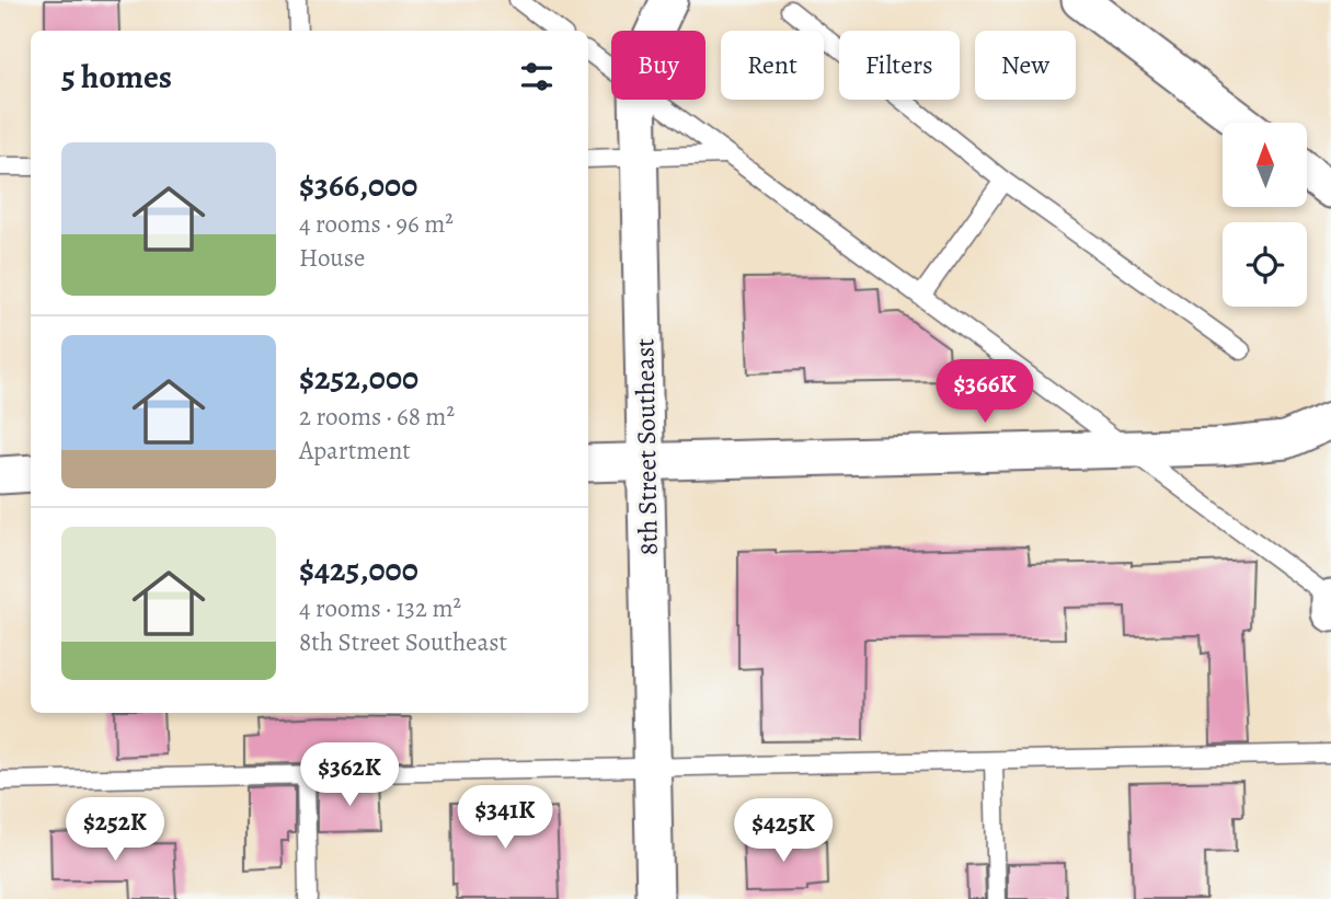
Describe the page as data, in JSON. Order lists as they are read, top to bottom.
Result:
{
  "streets": {
    "street": ["8th Street Southeast"]
  },
  "north": "top",
  "page": {
    "chip": [
      "Buy",
      "Rent",
      "Filters",
      "New"
    ],
    "heading": "5 homes",
    "list": [
      {
        "name": "$366,000",
        "note": "4 rooms · 96 m² · House"
      },
      {
        "name": "$252,000",
        "note": "2 rooms · 68 m² · Apartment"
      },
      {
        "name": "$425,000",
        "note": "4 rooms · 132 m² · 8th Street Southeast"
      }
    ],
    "price": [
      "$366K",
      "$362K",
      "$341K",
      "$252K",
      "$425K"
    ]
  }
}
